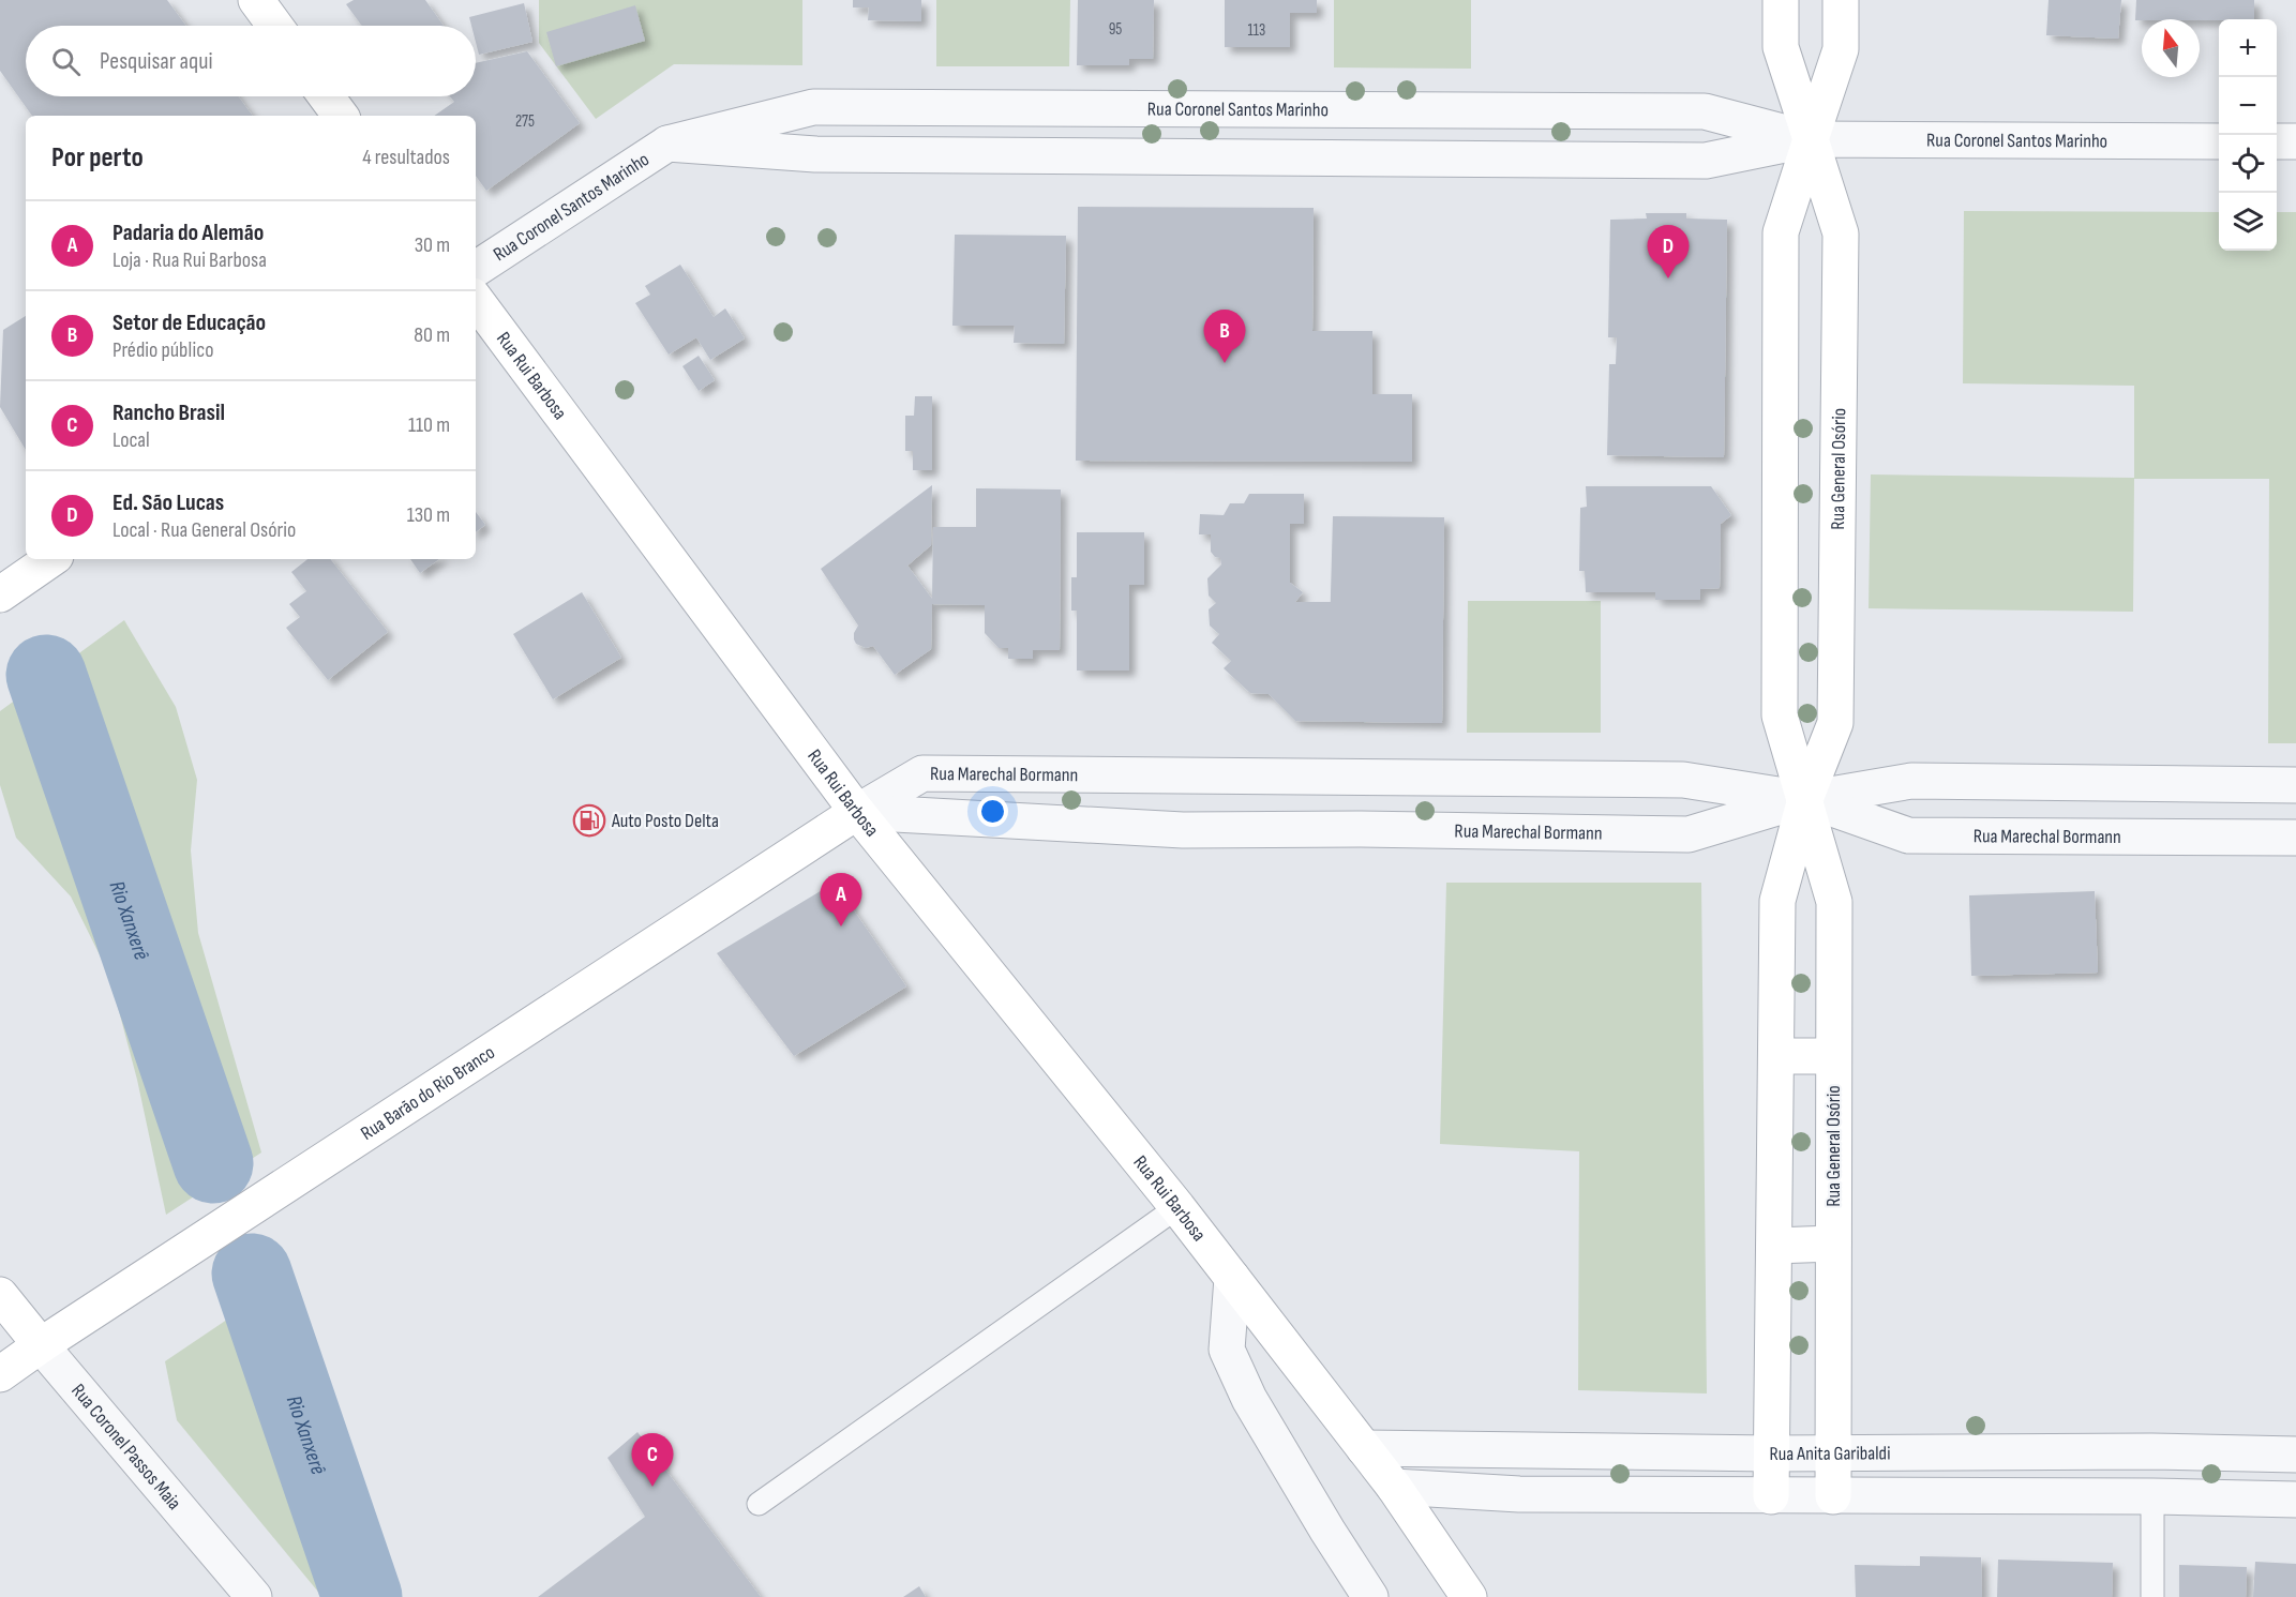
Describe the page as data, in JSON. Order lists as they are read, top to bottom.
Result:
{
  "streets": {
    "street": [
      "Rua Coronel Santos Marinho",
      "Rua Rui Barbosa",
      "Rua General Osório",
      "Rua Marechal Bormann",
      "Rua Barão do Rio Branco",
      "Rua Coronel Passos Maia",
      "Rua Anita Garibaldi"
    ]
  },
  "crossings": [
    ["Rua Coronel Santos Marinho", "Rua General Osório"],
    ["Rua Rui Barbosa", "Rua Marechal Bormann"],
    ["Rua Rui Barbosa", "Rua Barão do Rio Branco"],
    ["Rua Rui Barbosa", "Rua Anita Garibaldi"],
    ["Rua General Osório", "Rua Marechal Bormann"],
    ["Rua General Osório", "Rua Anita Garibaldi"],
    ["Rua Marechal Bormann", "Rua Barão do Rio Branco"],
    ["Rua Barão do Rio Branco", "Rua Coronel Passos Maia"]
  ],
  "water": ["Rio Xanxerê"],
  "places": {
    "fuel station": ["Auto Posto Delta"]
  },
  "house_numbers": ["95", "113", "275"],
  "north": "top",
  "page": {
    "map_buttons": ["+", "−"],
    "search": "Pesquisar aqui",
    "heading": ["Por perto", "4 resultados"],
    "list": [
      {
        "mark": "A",
        "name": "Padaria do Alemão",
        "note": "Loja · Rua Rui Barbosa",
        "value": "30 m"
      },
      {
        "mark": "B",
        "name": "Setor de Educação",
        "note": "Prédio público",
        "value": "80 m"
      },
      {
        "mark": "C",
        "name": "Rancho Brasil",
        "note": "Local",
        "value": "110 m"
      },
      {
        "mark": "D",
        "name": "Ed. São Lucas",
        "note": "Local · Rua General Osório",
        "value": "130 m"
      }
    ],
    "pins": [
      "D",
      "B",
      "A",
      "C"
    ]
  }
}
